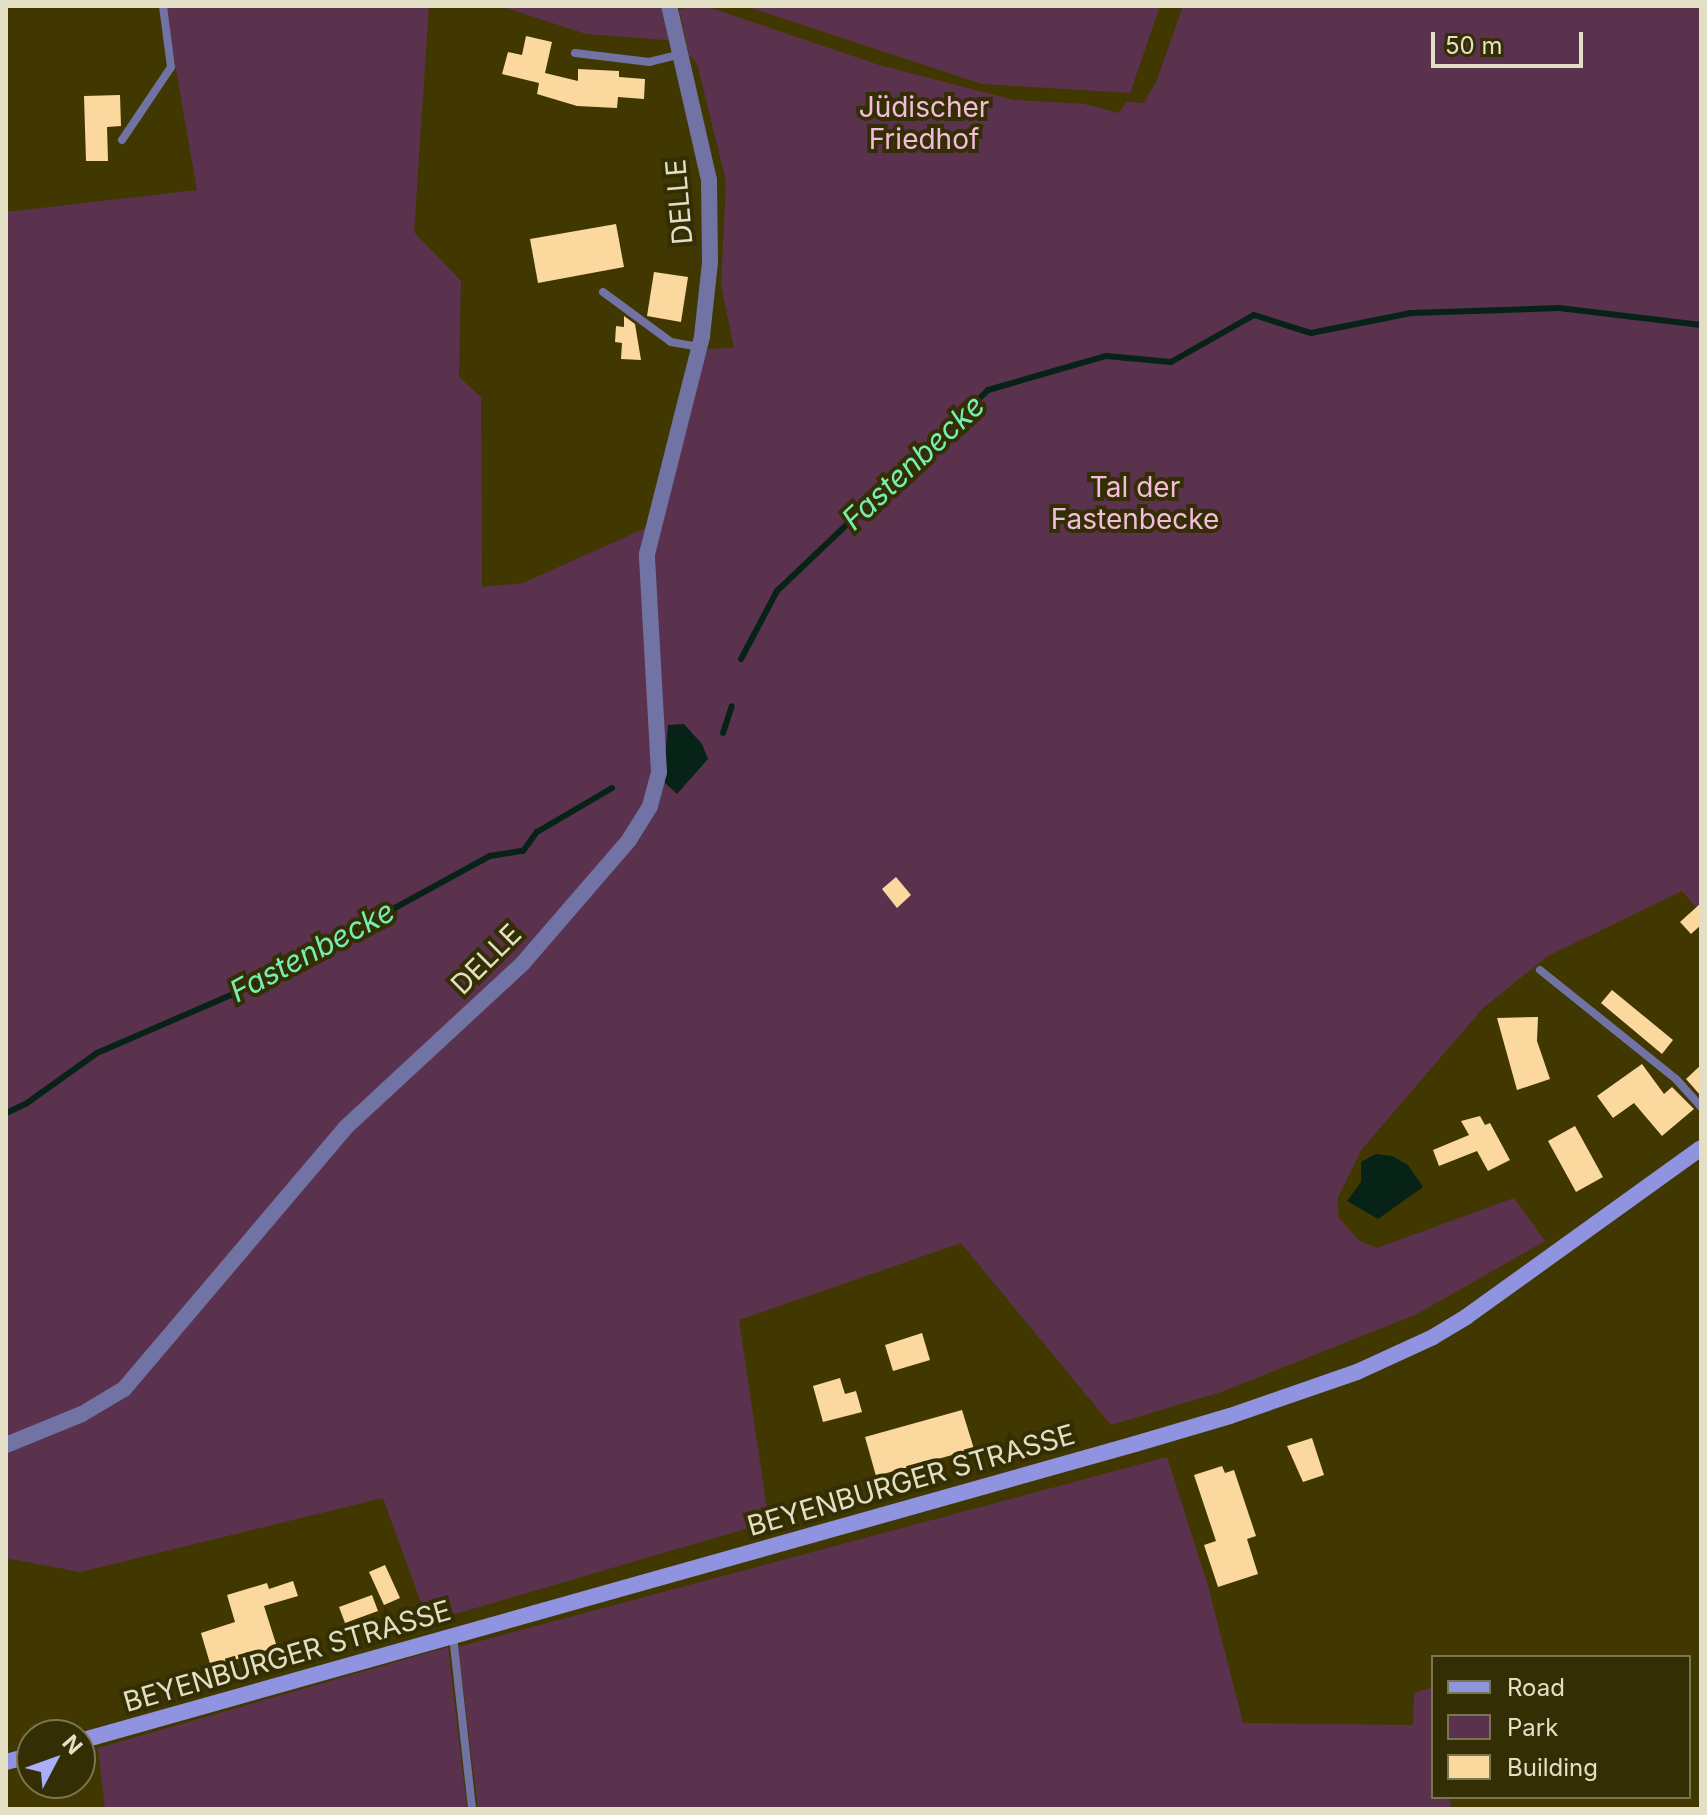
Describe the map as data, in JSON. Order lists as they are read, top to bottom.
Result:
{
  "streets": {
    "main road": ["BEYENBURGER STRASSE"],
    "street": ["DELLE"]
  },
  "water": ["Fastenbecke"],
  "parks": ["Jüdischer Friedhof", "Tal der Fastenbecke"],
  "legend": ["Road", "Park", "Building"],
  "scale_bar": "50 m",
  "north": "top right"
}
